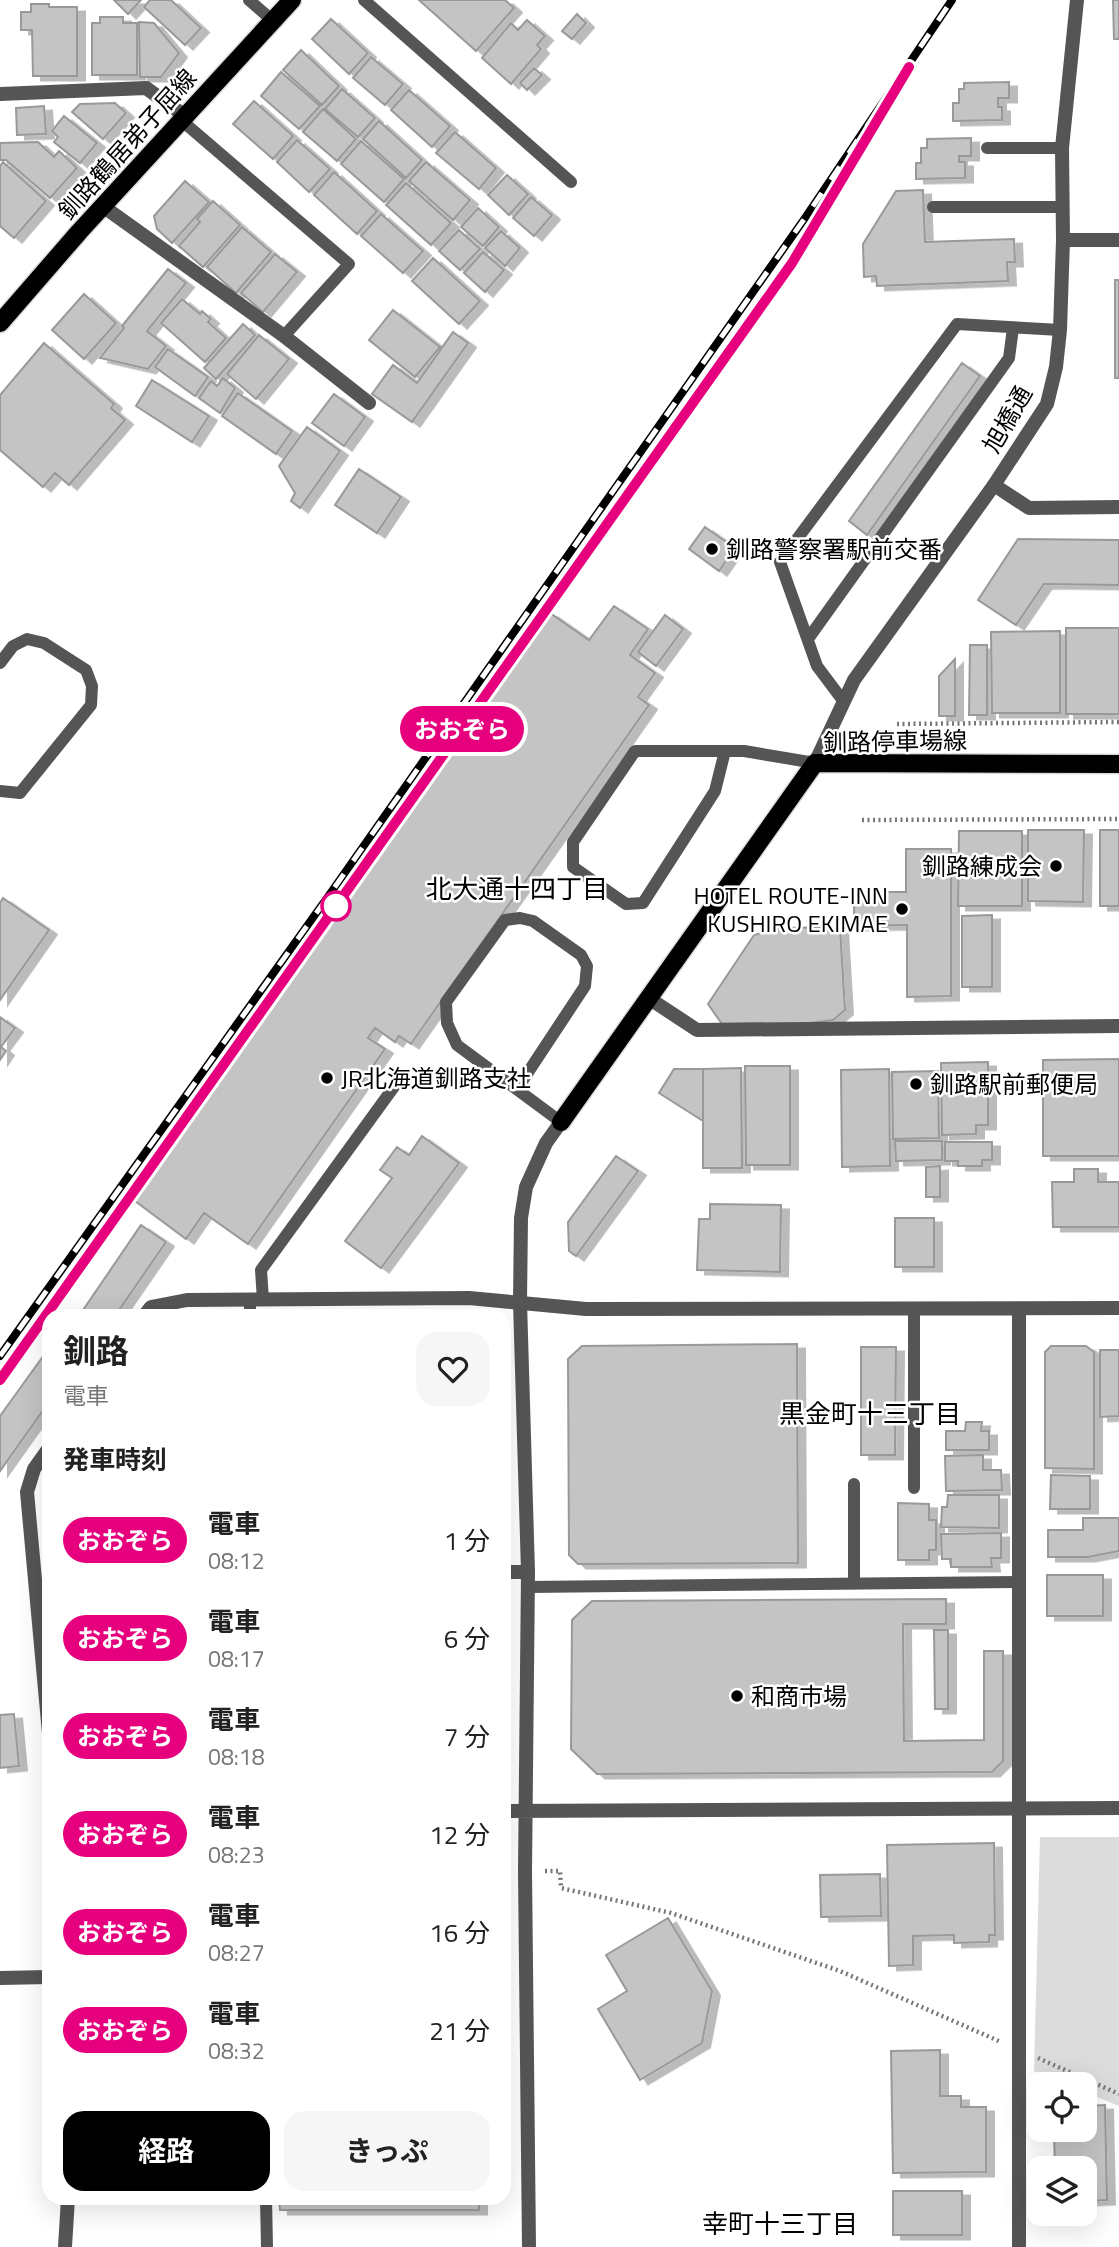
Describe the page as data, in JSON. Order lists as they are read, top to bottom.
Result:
{
  "streets": {
    "main road": ["釧路鶴居弟子屈線", "釧路停車場線"],
    "street": ["旭橋通"]
  },
  "crossings": [
    ["旭橋通", "釧路停車場線"]
  ],
  "districts": ["北大通十四丁目", "黒金町十三丁目", "幸町十三丁目"],
  "places": [
    "釧路警察署駅前交番",
    "釧路練成会",
    "HOTEL ROUTE-INN KUSHIRO EKIMAE",
    "JR北海道釧路支社",
    "釧路駅前郵便局",
    "和商市場"
  ],
  "page": {
    "on_map": "おおぞら",
    "heading": [
      ["釧路", "電車"],
      "発車時刻"
    ],
    "list": [
      {
        "mark": "おおぞら",
        "name": "電車",
        "note": "08:12",
        "value": "1 分"
      },
      {
        "mark": "おおぞら",
        "name": "電車",
        "note": "08:17",
        "value": "6 分"
      },
      {
        "mark": "おおぞら",
        "name": "電車",
        "note": "08:18",
        "value": "7 分"
      },
      {
        "mark": "おおぞら",
        "name": "電車",
        "note": "08:23",
        "value": "12 分"
      },
      {
        "mark": "おおぞら",
        "name": "電車",
        "note": "08:27",
        "value": "16 分"
      },
      {
        "mark": "おおぞら",
        "name": "電車",
        "note": "08:32",
        "value": "21 分"
      }
    ],
    "buttons": ["経路", "きっぷ"]
  }
}
